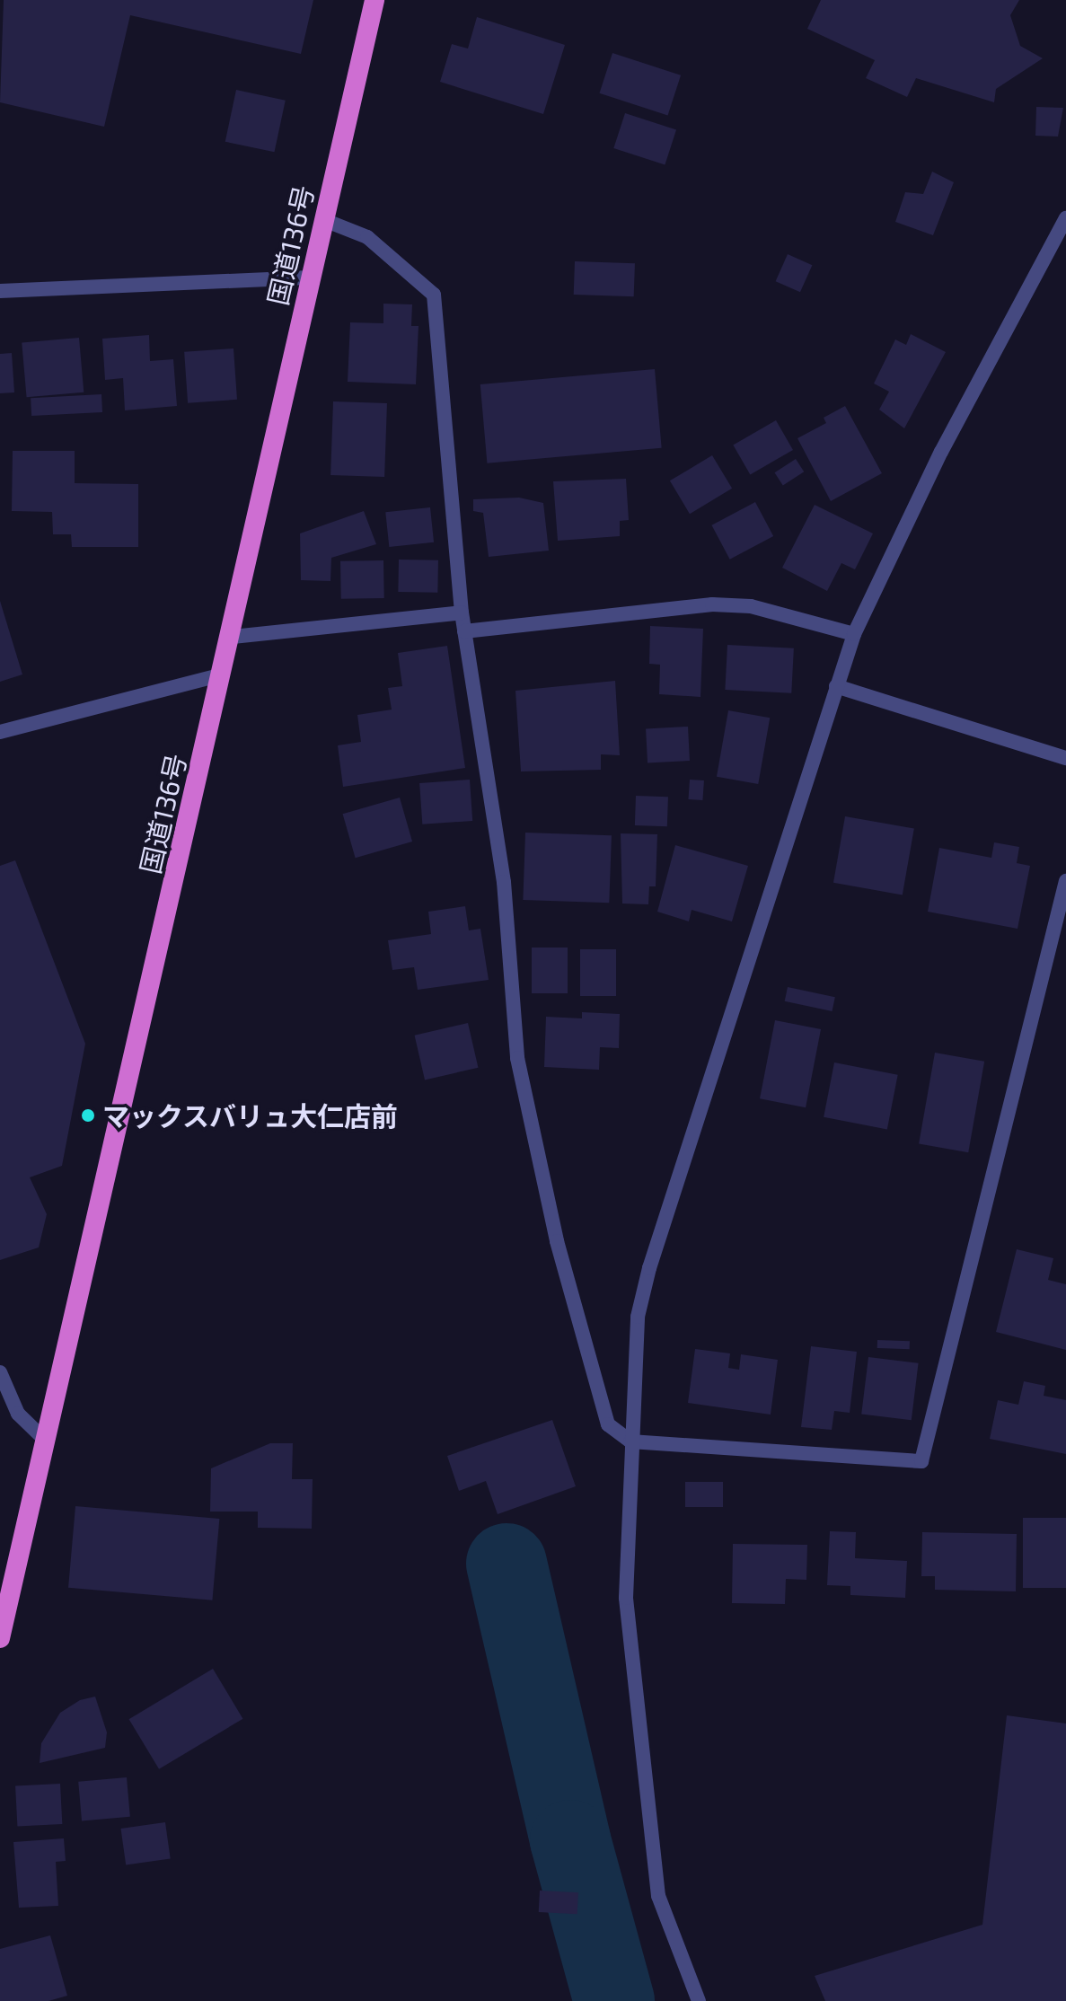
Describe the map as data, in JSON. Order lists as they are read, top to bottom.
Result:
{
  "streets": {
    "highway": ["国道136号"]
  },
  "places": ["マックスバリュ大仁店前"]
}
